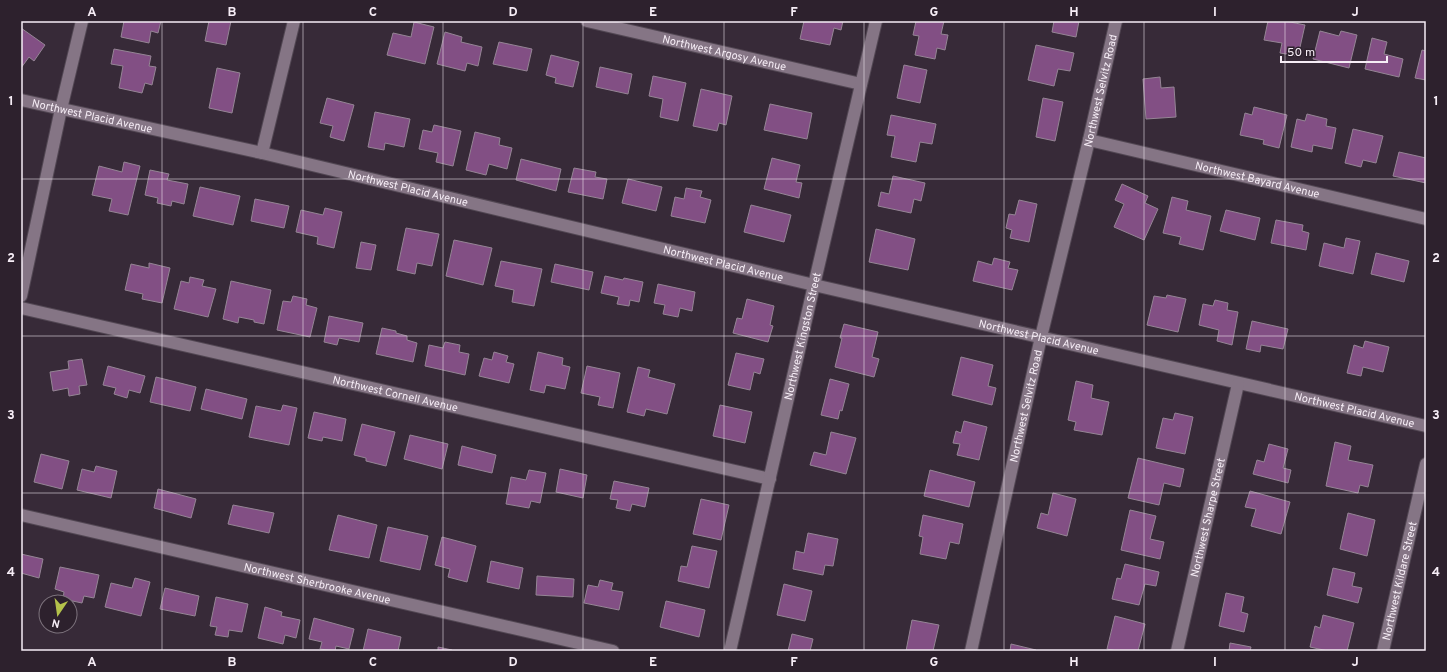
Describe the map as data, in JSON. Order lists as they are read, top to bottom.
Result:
{
  "streets": {
    "street": [
      "Northwest Argosy Avenue",
      "Northwest Selvitz Road",
      "Northwest Placid Avenue",
      "Northwest Bayard Avenue",
      "Northwest Kingston Street",
      "Northwest Cornell Avenue",
      "Northwest Sharpe Street",
      "Northwest Kildare Street",
      "Northwest Sherbrooke Avenue"
    ]
  },
  "crossings": [
    ["Northwest Argosy Avenue", "Northwest Kingston Street"],
    ["Northwest Selvitz Road", "Northwest Placid Avenue"],
    ["Northwest Selvitz Road", "Northwest Bayard Avenue"],
    ["Northwest Placid Avenue", "Northwest Kingston Street"],
    ["Northwest Placid Avenue", "Northwest Sharpe Street"],
    ["Northwest Kingston Street", "Northwest Cornell Avenue"]
  ],
  "scale_bar": "50 m",
  "north": "bottom",
  "grid": {
    "columns": [
      "A",
      "B",
      "C",
      "D",
      "E",
      "F",
      "G",
      "H",
      "I",
      "J"
    ],
    "rows": [
      "1",
      "2",
      "3",
      "4"
    ]
  }
}
